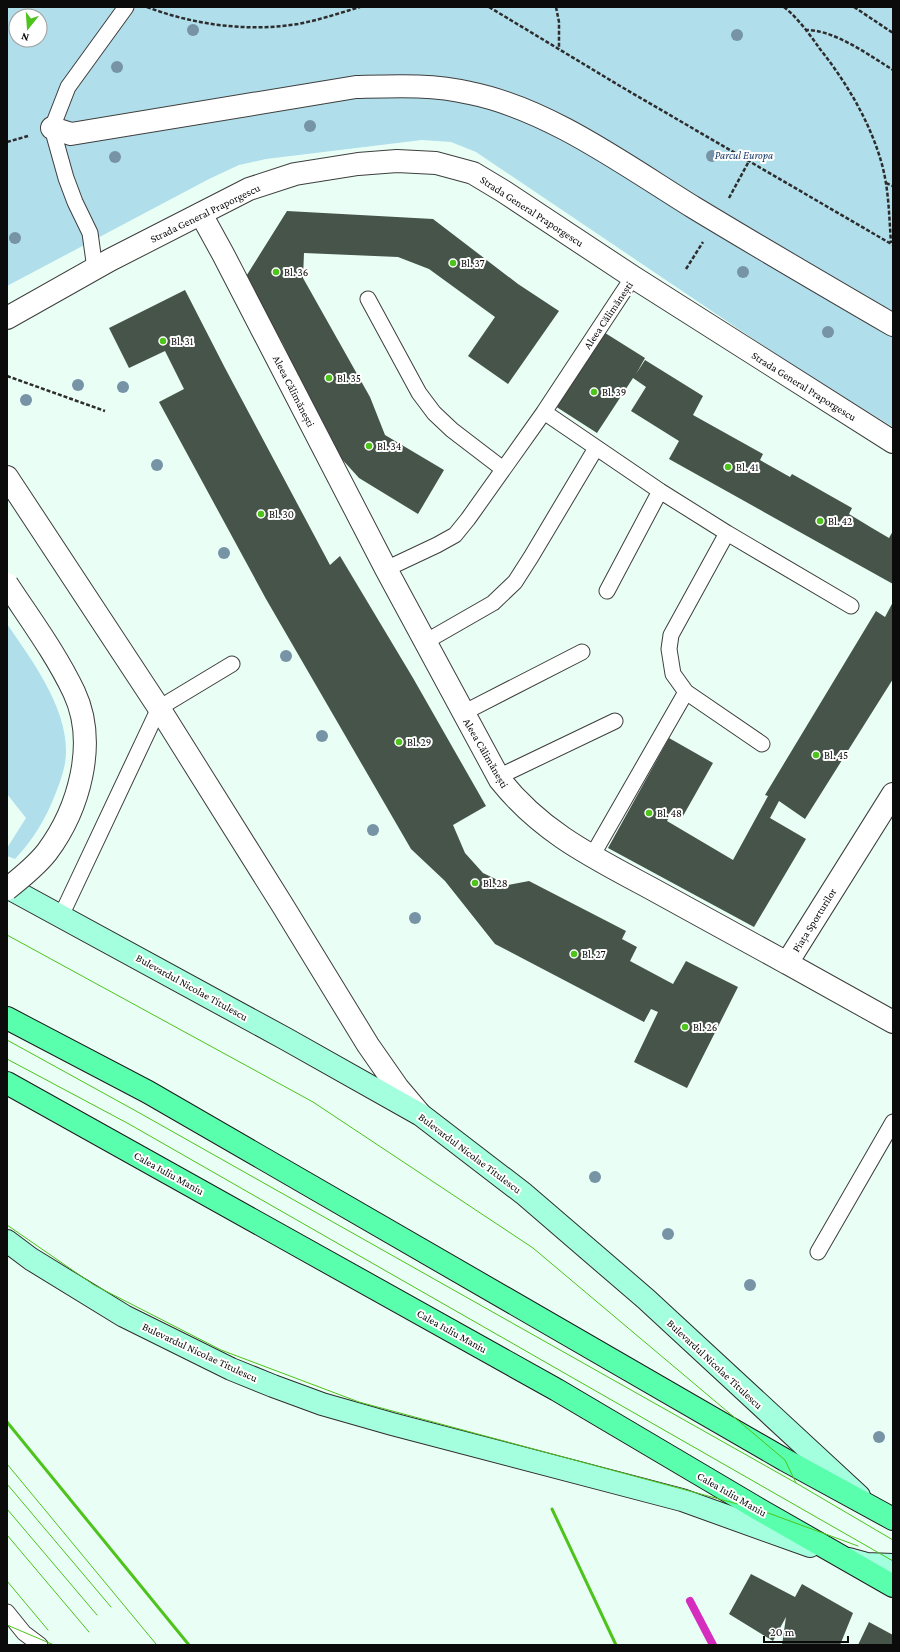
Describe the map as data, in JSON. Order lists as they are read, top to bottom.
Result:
{
  "streets": {
    "main road": ["Bulevardul Nicolae Titulescu", "Calea Iuliu Maniu"],
    "street": ["Strada General Praporgescu", "Aleea Călimănești", "Piața Sporturilor"]
  },
  "crossings": [
    ["Strada General Praporgescu", "Aleea Călimănești"],
    ["Aleea Călimănești", "Piața Sporturilor"],
    ["Bulevardul Nicolae Titulescu", "Calea Iuliu Maniu"]
  ],
  "parks": ["Parcul Europa"],
  "places": [
    "Bl. 37",
    "Bl. 36",
    "Bl. 31",
    "Bl. 35",
    "Bl. 39",
    "Bl. 34",
    "Bl. 41",
    "Bl. 30",
    "Bl. 42",
    "Bl. 29",
    "Bl. 45",
    "Bl. 48",
    "Bl. 28",
    "Bl. 27",
    "Bl. 26"
  ],
  "scale_bar": "20 m",
  "north": "bottom"
}
